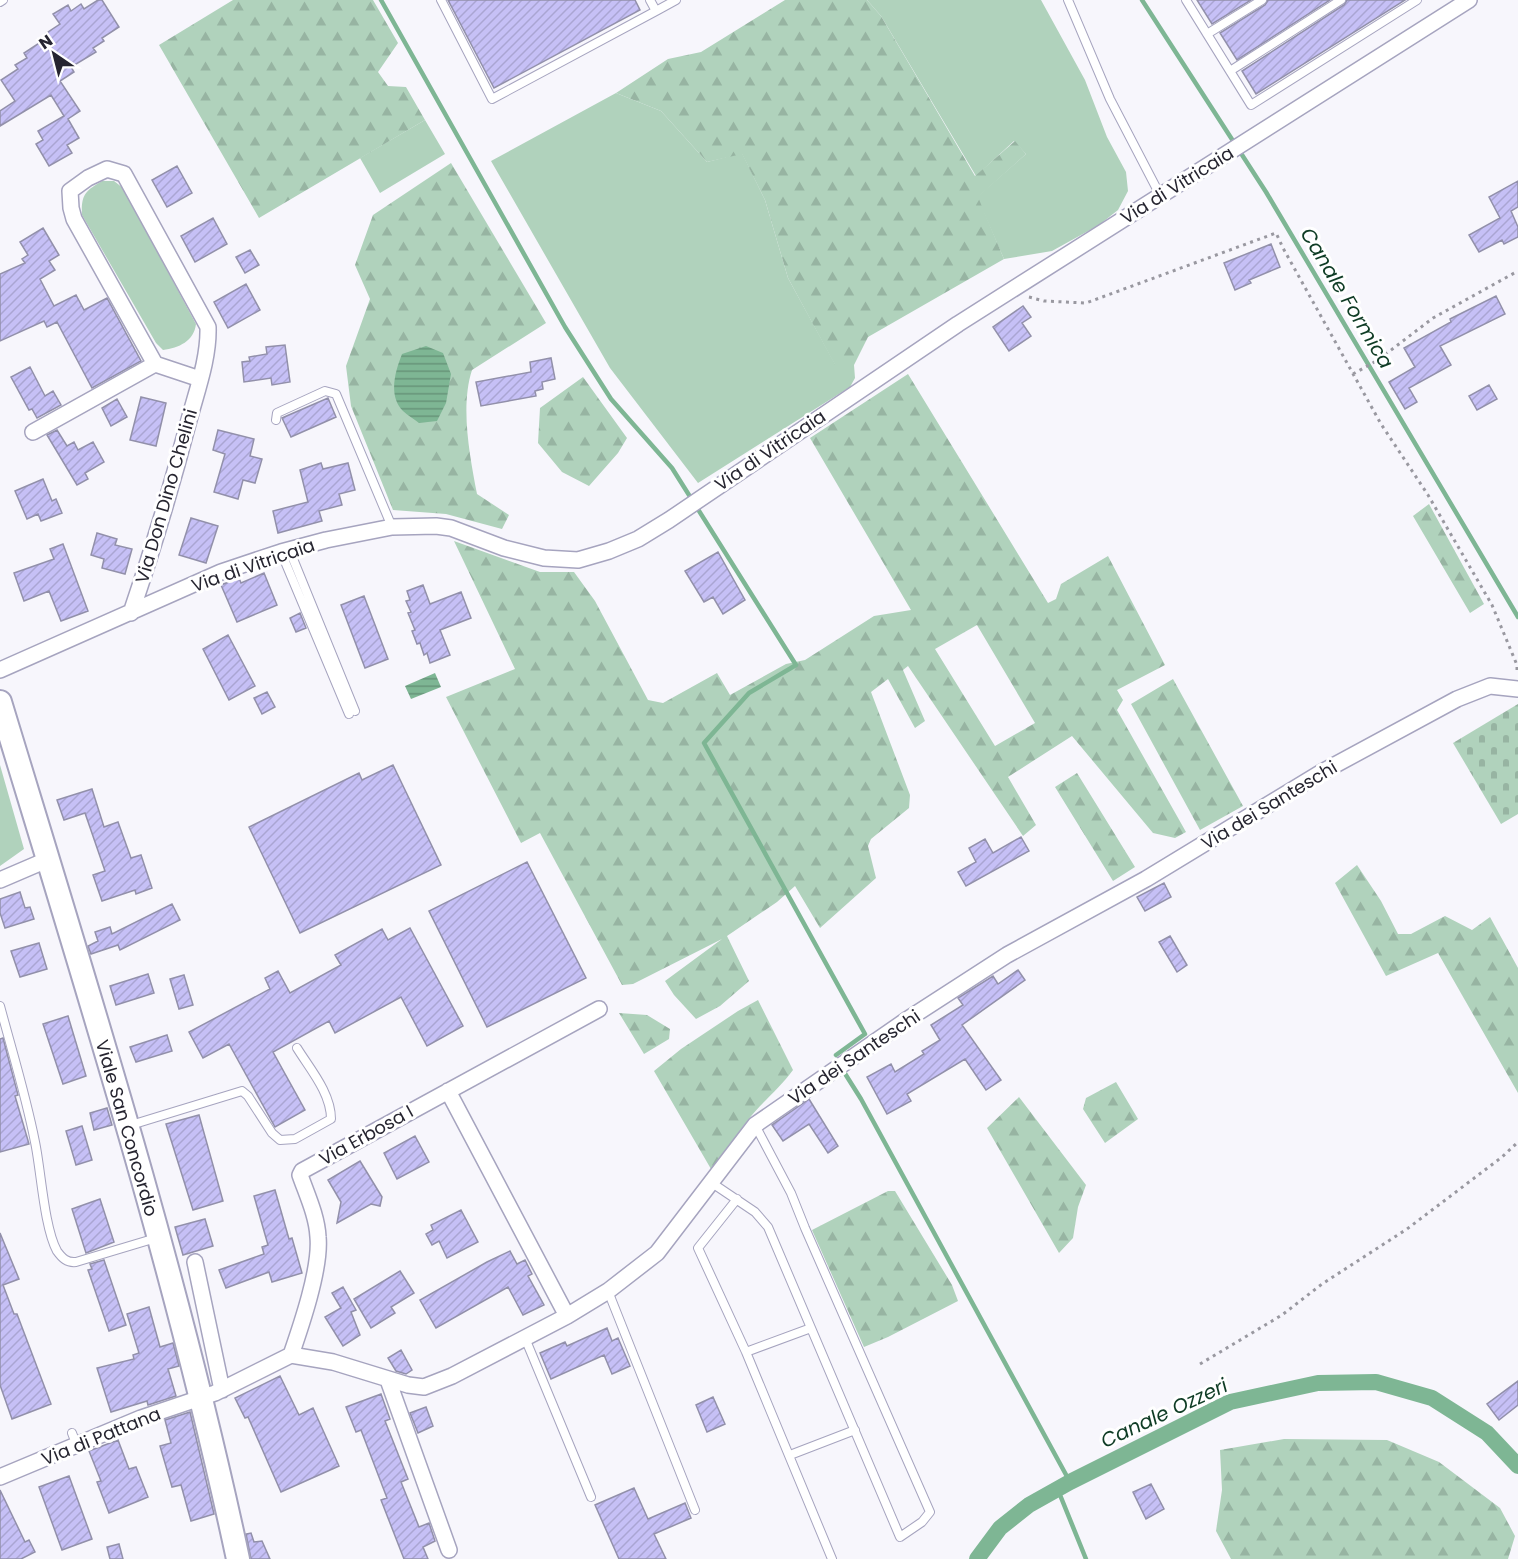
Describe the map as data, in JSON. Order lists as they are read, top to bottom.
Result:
{
  "streets": {
    "main road": ["Viale San Concordio"],
    "street": [
      "Via di Vitricaia",
      "Via Don Dino Chelini",
      "Via dei Santeschi",
      "Via Erbosa I",
      "Via di Pattana"
    ]
  },
  "crossings": [
    ["Via di Vitricaia", "Via Don Dino Chelini"],
    ["Via dei Santeschi", "Via Erbosa I"],
    ["Viale San Concordio", "Via di Pattana"]
  ],
  "water": ["Canale Formica", "Canale Ozzeri"],
  "north": "top left"
}
